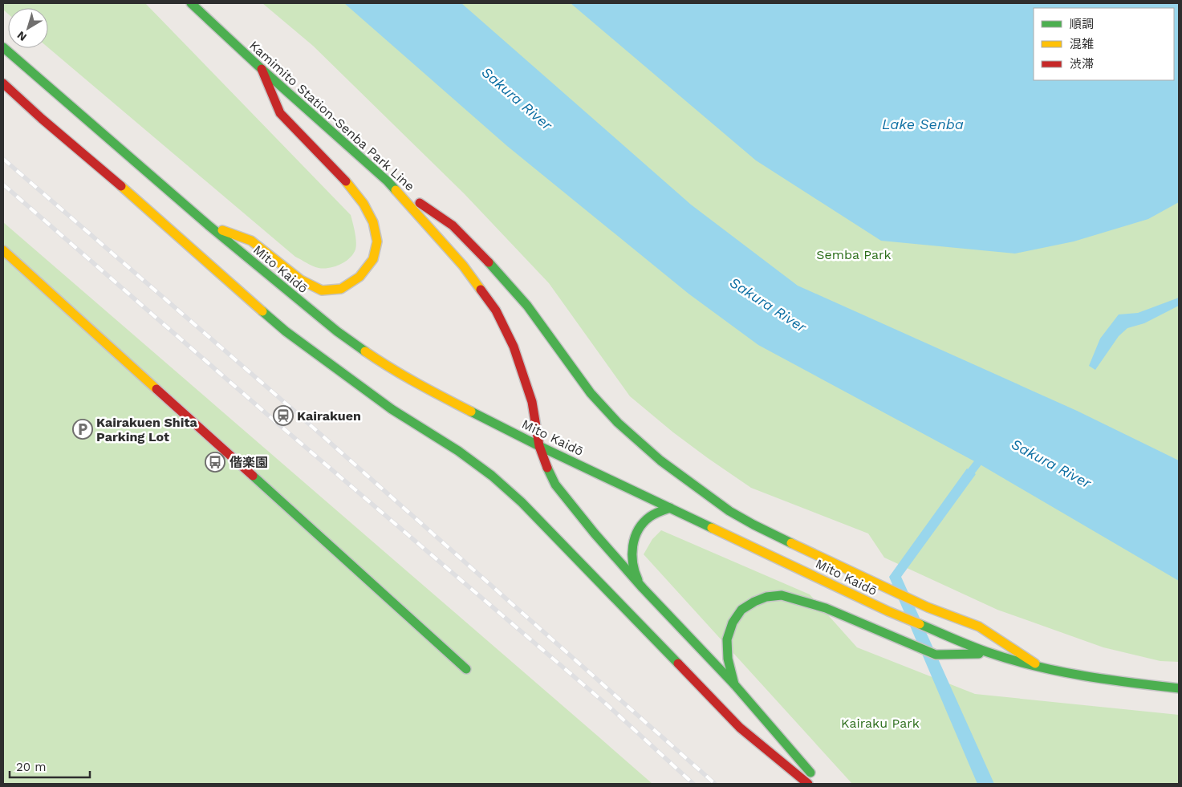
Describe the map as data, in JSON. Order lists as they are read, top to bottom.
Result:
{
  "streets": {
    "main road": ["Kamimito Station-Senba Park Line", "Mito Kaidō"]
  },
  "crossings": [
    ["Kamimito Station-Senba Park Line", "Mito Kaidō"]
  ],
  "water": ["Sakura River", "Lake Senba"],
  "parks": ["Semba Park", "Kairaku Park"],
  "places": {
    "station": ["Kairakuen"],
    "parking": ["Kairakuen Shita Parking Lot"],
    "bus stop": ["偕楽園"]
  },
  "legend": ["順調", "混雑", "渋滞"],
  "scale_bar": "20 m",
  "north": "bottom left"
}
